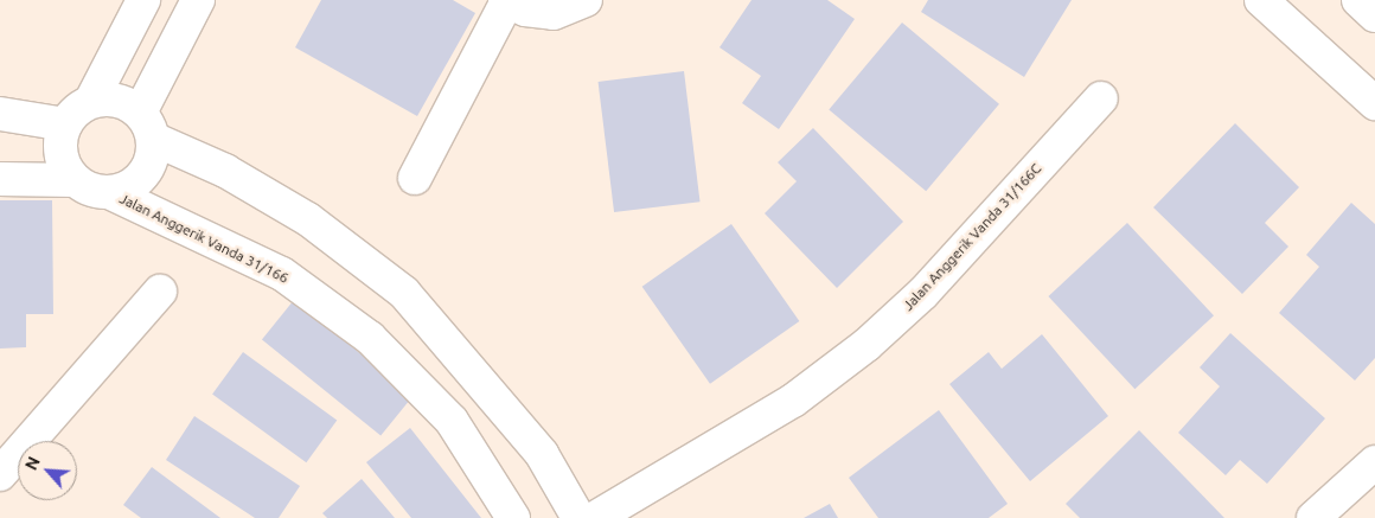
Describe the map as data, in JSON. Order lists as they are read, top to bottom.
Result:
{
  "streets": {
    "street": ["Jalan Anggerik Vanda 31/166C", "Jalan Anggerik Vanda 31/166"]
  },
  "north": "top left"
}
